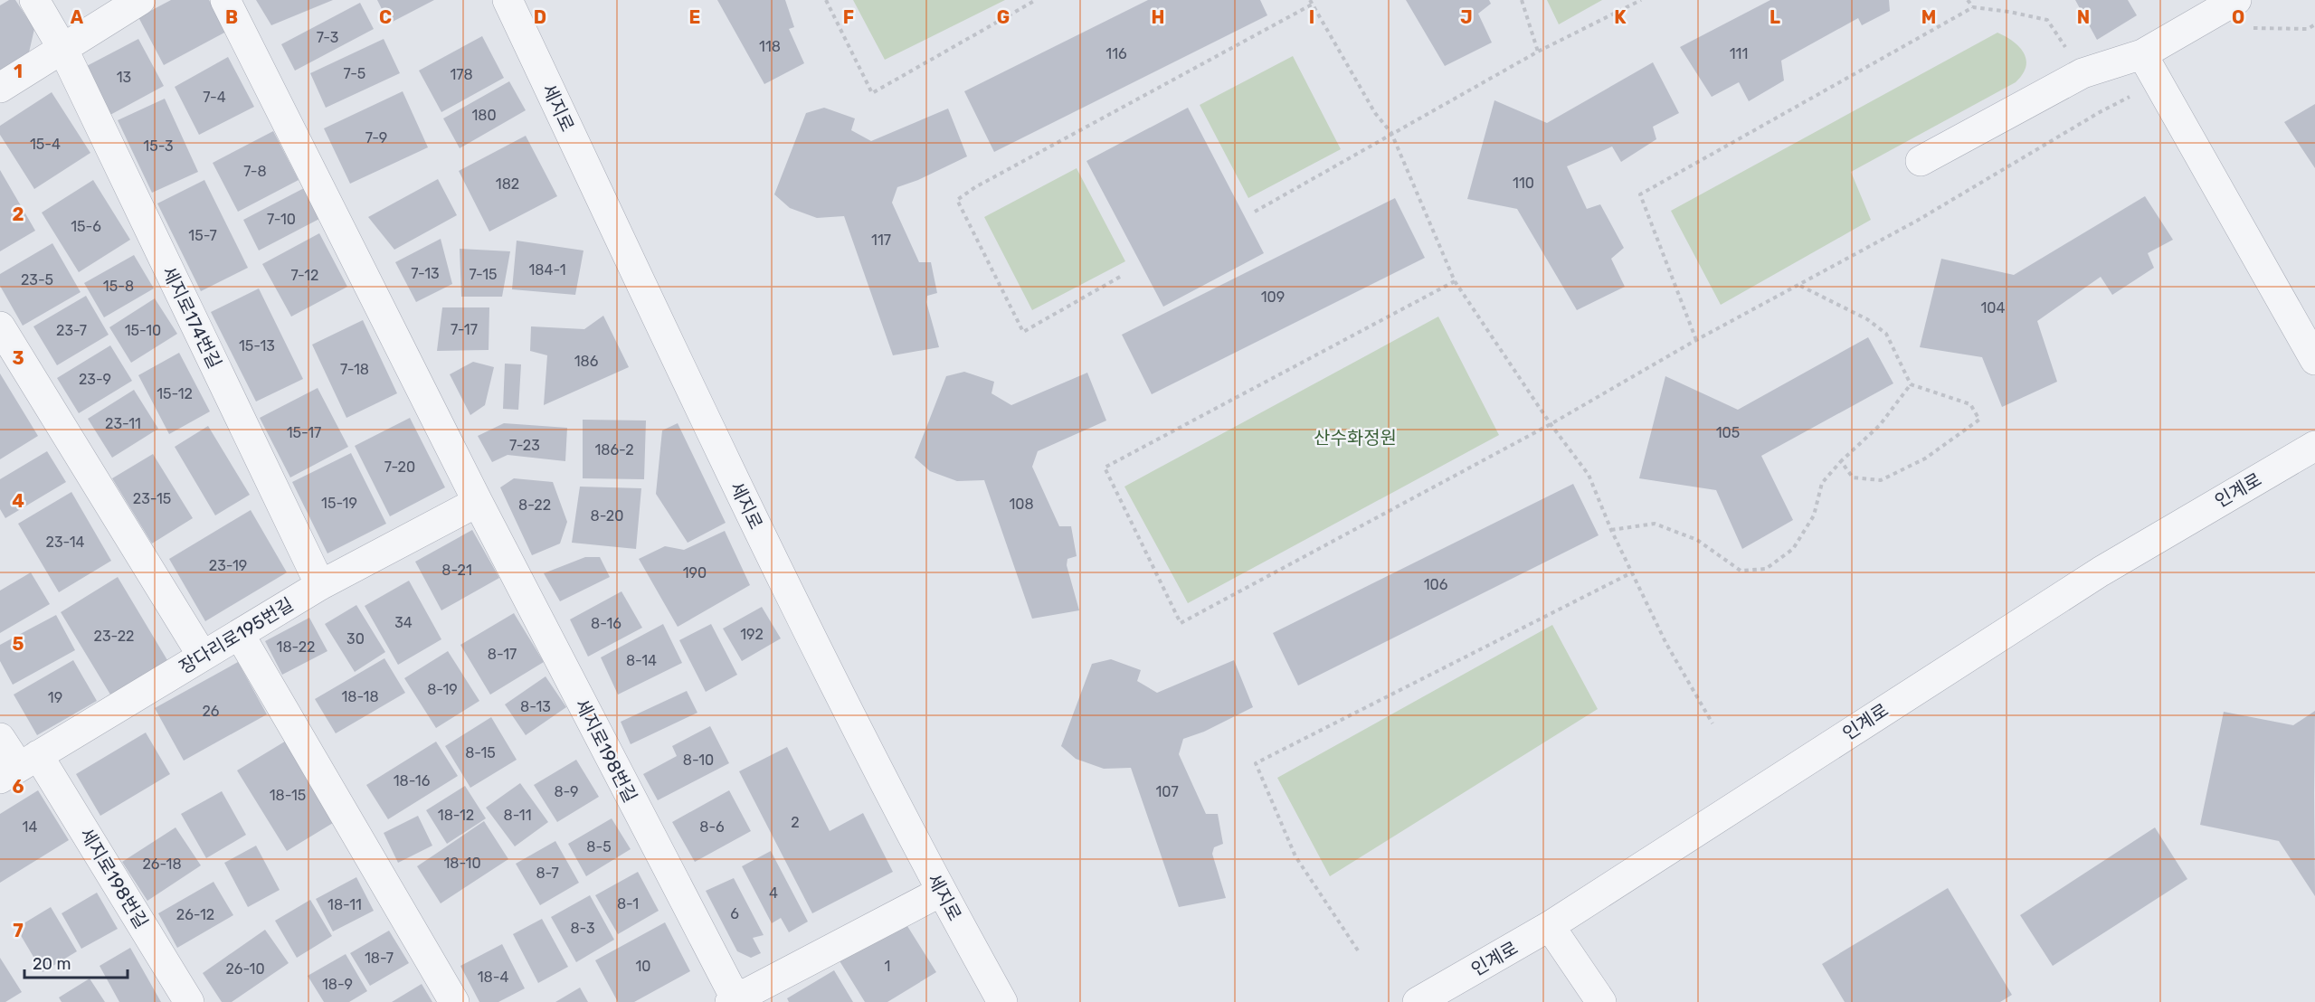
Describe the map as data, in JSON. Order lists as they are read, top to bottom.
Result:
{
  "streets": {
    "street": [
      "세지로",
      "세지로174번길",
      "인계로",
      "장다리로195번길",
      "세지로198번길"
    ]
  },
  "crossings": [
    ["세지로", "세지로198번길"],
    ["세지로174번길", "장다리로195번길"],
    ["장다리로195번길", "세지로198번길"]
  ],
  "parks": ["산수화정원"],
  "house_numbers": [
    "7-3",
    "118",
    "116",
    "111",
    "7-5",
    "178",
    "13",
    "7-4",
    "180",
    "7-9",
    "15-4",
    "15-3",
    "7-8",
    "110",
    "182",
    "7-10",
    "15-6",
    "15-7",
    "117",
    "184-1",
    "7-13",
    "7-15",
    "7-12",
    "23-5",
    "15-8",
    "109",
    "104",
    "7-17",
    "23-7",
    "15-10",
    "15-13",
    "186",
    "7-18",
    "23-9",
    "15-12",
    "23-11",
    "15-17",
    "105",
    "7-23",
    "186-2",
    "7-20",
    "23-15",
    "15-19",
    "108",
    "8-22",
    "8-20",
    "23-14",
    "23-19",
    "8-21",
    "190",
    "106",
    "34",
    "8-16",
    "192",
    "23-22",
    "30",
    "18-22",
    "8-17",
    "8-14",
    "8-19",
    "18-18",
    "19",
    "8-13",
    "26",
    "8-15",
    "8-10",
    "18-16",
    "8-9",
    "107",
    "18-15",
    "18-12",
    "8-11",
    "2",
    "14",
    "8-6",
    "8-5",
    "18-10",
    "26-18",
    "8-7",
    "4",
    "8-1",
    "18-11",
    "6",
    "26-12",
    "8-3",
    "18-7",
    "10",
    "1",
    "26-10",
    "18-4",
    "18-9"
  ],
  "scale_bar": "20 m",
  "grid": {
    "columns": [
      "A",
      "B",
      "C",
      "D",
      "E",
      "F",
      "G",
      "H",
      "I",
      "J",
      "K",
      "L",
      "M",
      "N",
      "O"
    ],
    "rows": [
      "1",
      "2",
      "3",
      "4",
      "5",
      "6",
      "7"
    ]
  }
}
